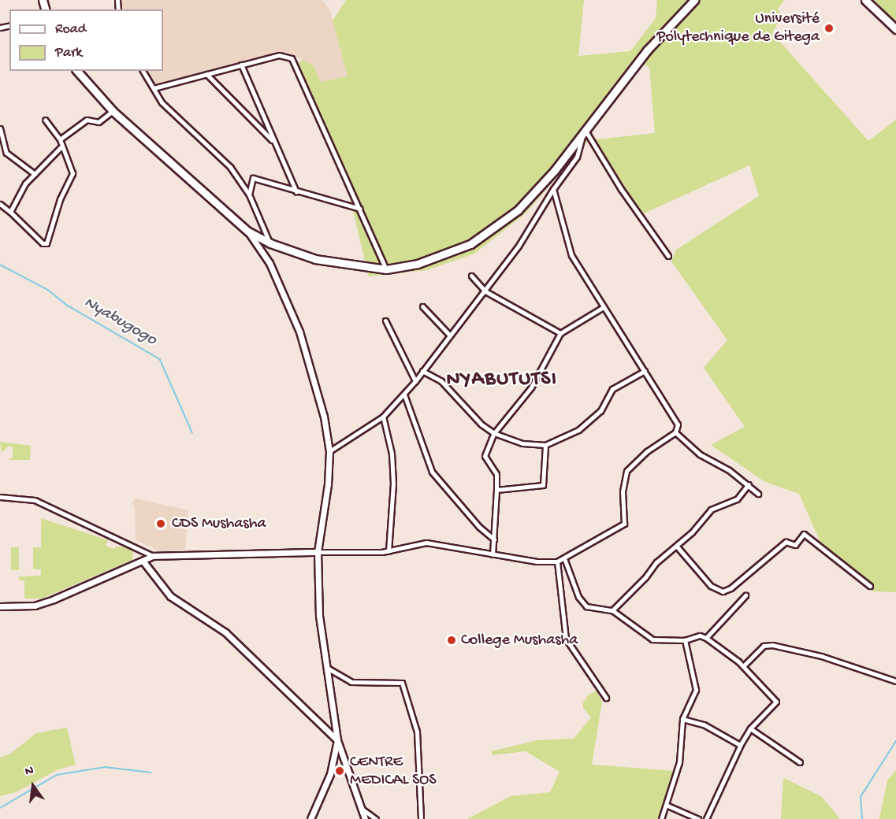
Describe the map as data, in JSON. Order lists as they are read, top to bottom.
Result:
{
  "districts": ["NYABUTUTSI"],
  "water": ["Nyabugogo"],
  "places": [
    "Université Polytechnique de Gitega",
    "CDS Mushasha",
    "College Mushasha",
    "CENTRE MEDICAL SOS"
  ],
  "legend": ["Road", "Park"],
  "north": "top"
}
